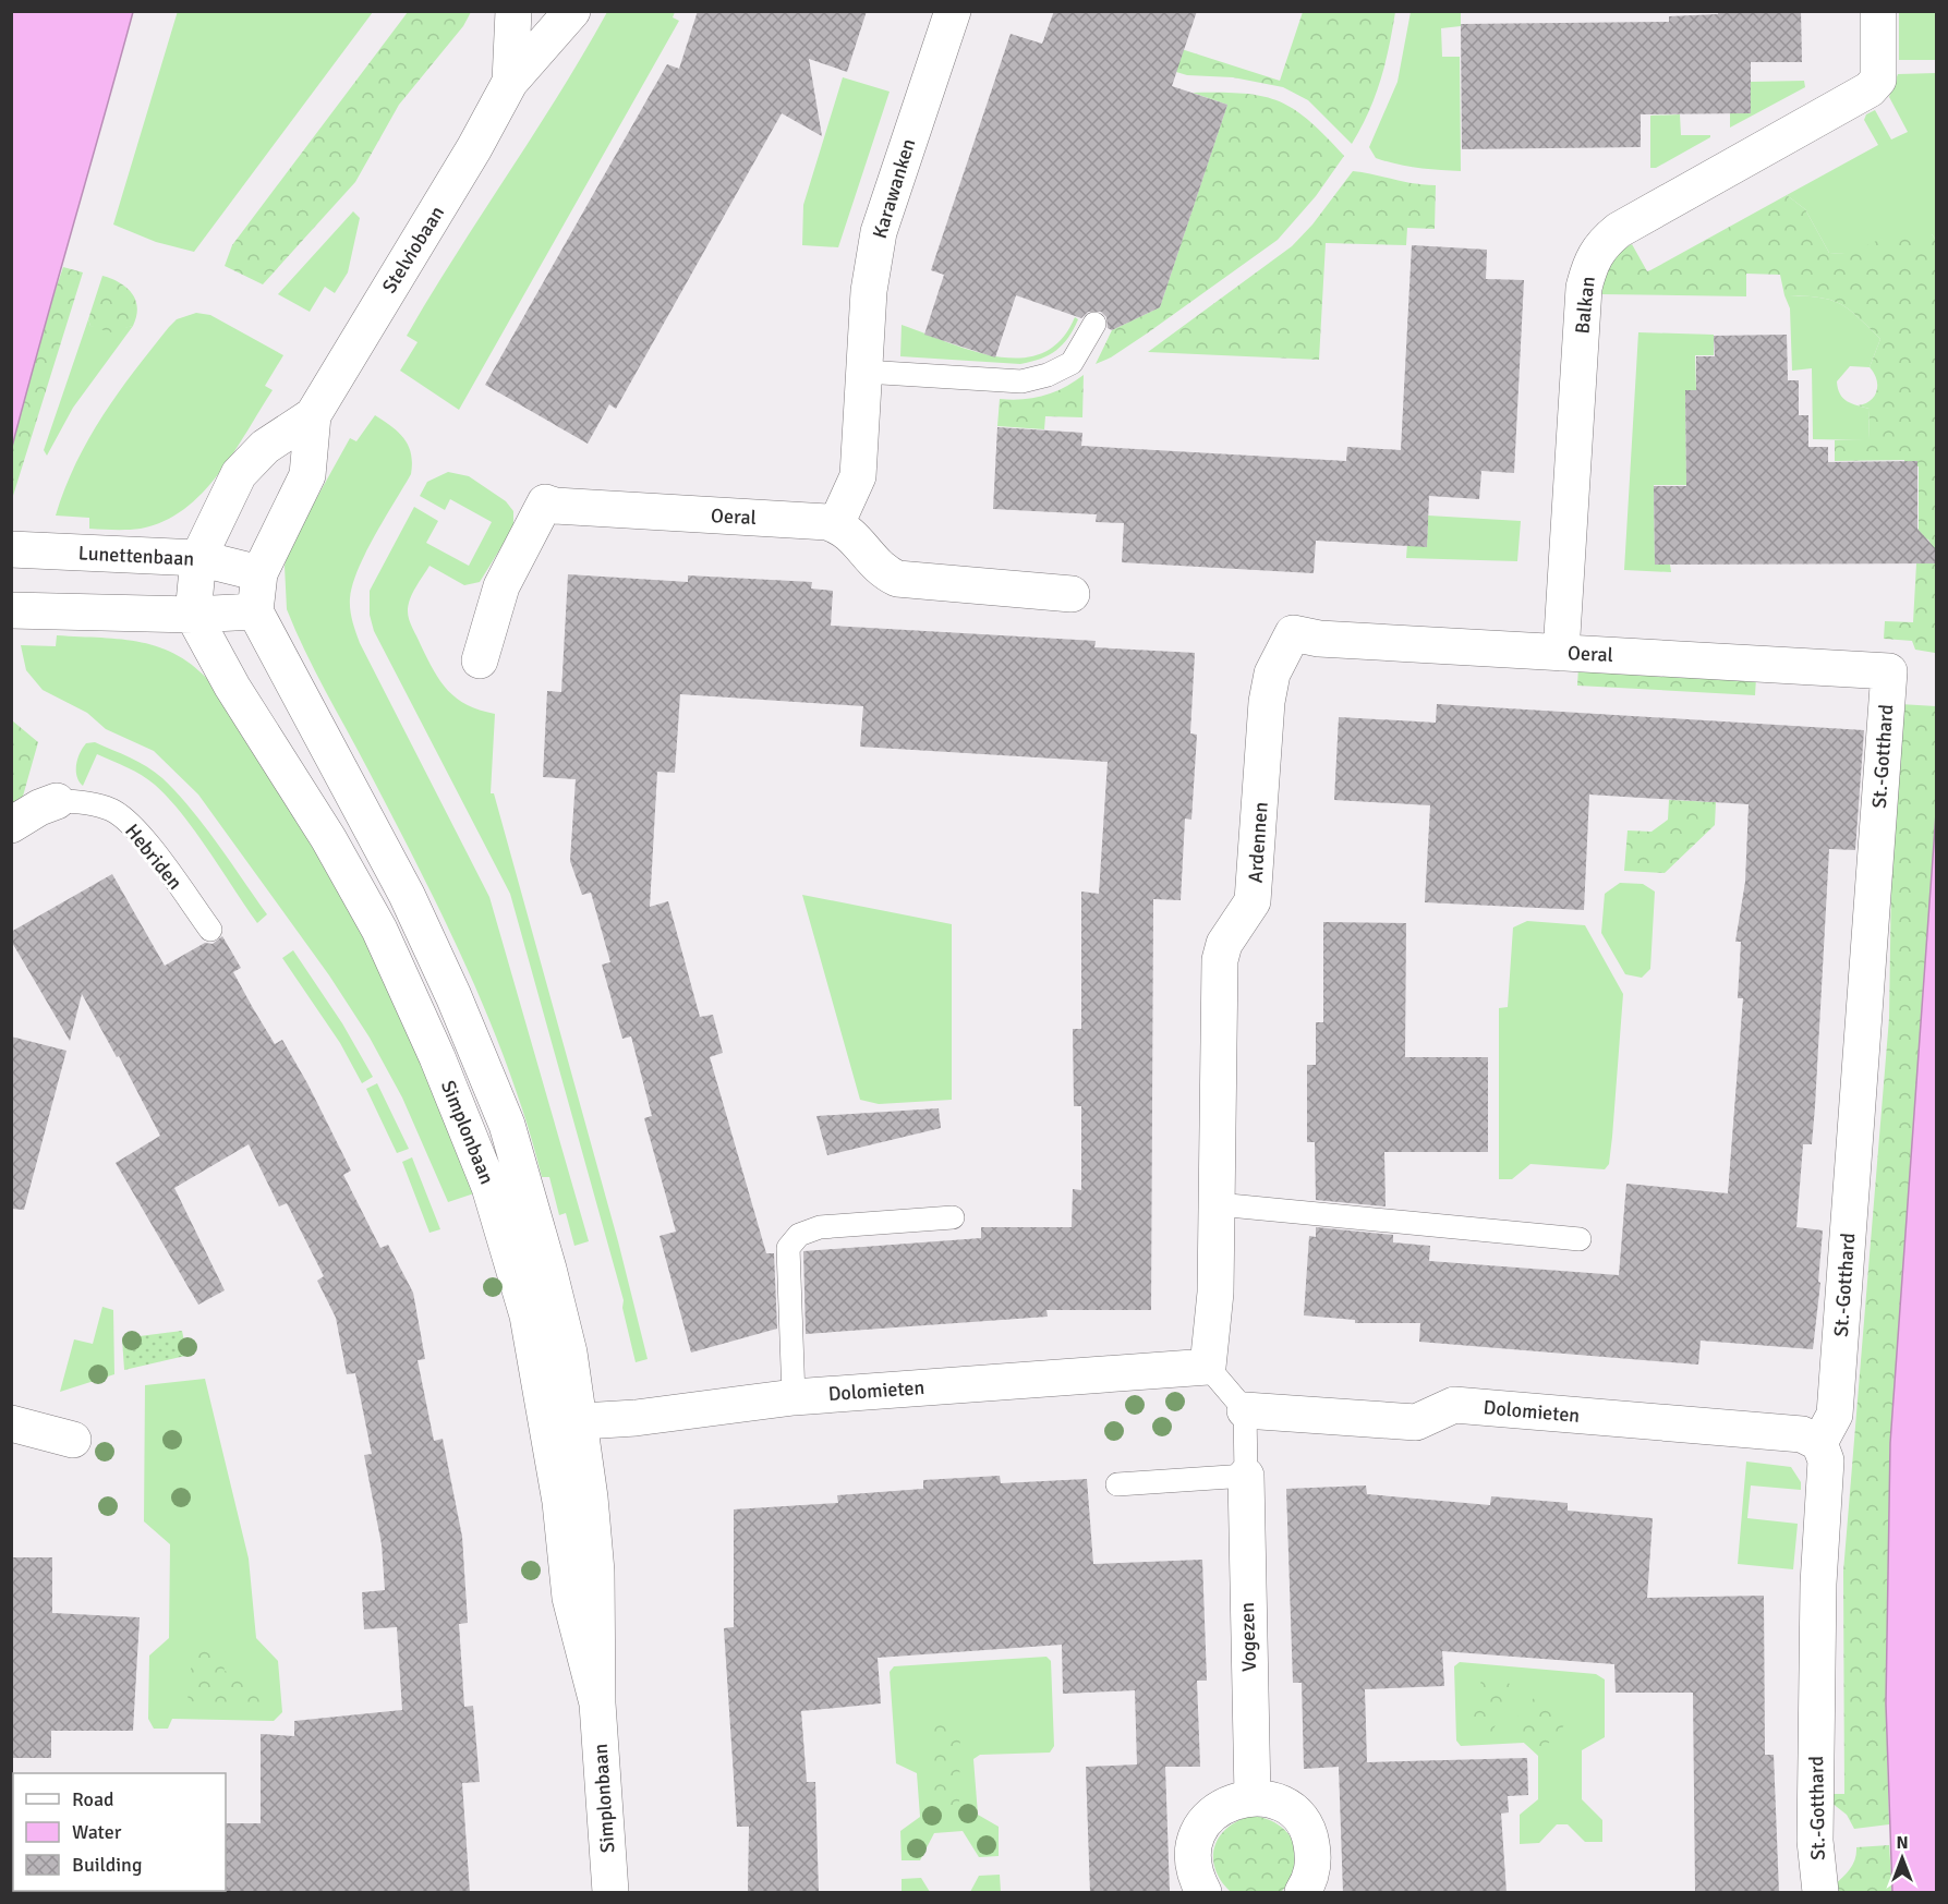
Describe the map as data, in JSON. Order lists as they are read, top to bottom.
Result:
{
  "streets": {
    "street": [
      "Karawanken",
      "Stelviobaan",
      "Balkan",
      "Oeral",
      "Lunettenbaan",
      "St.-Gotthard",
      "Ardennen",
      "Hebriden",
      "Simplonbaan",
      "Dolomieten",
      "Vogezen"
    ]
  },
  "crossings": [
    ["Karawanken", "Oeral"],
    ["Stelviobaan", "Lunettenbaan"],
    ["Stelviobaan", "Simplonbaan"],
    ["Balkan", "Oeral"],
    ["Oeral", "St.-Gotthard"],
    ["Oeral", "Ardennen"],
    ["St.-Gotthard", "Dolomieten"],
    ["Ardennen", "Dolomieten"],
    ["Simplonbaan", "Dolomieten"]
  ],
  "legend": ["Road", "Water", "Building"],
  "north": "top"
}
